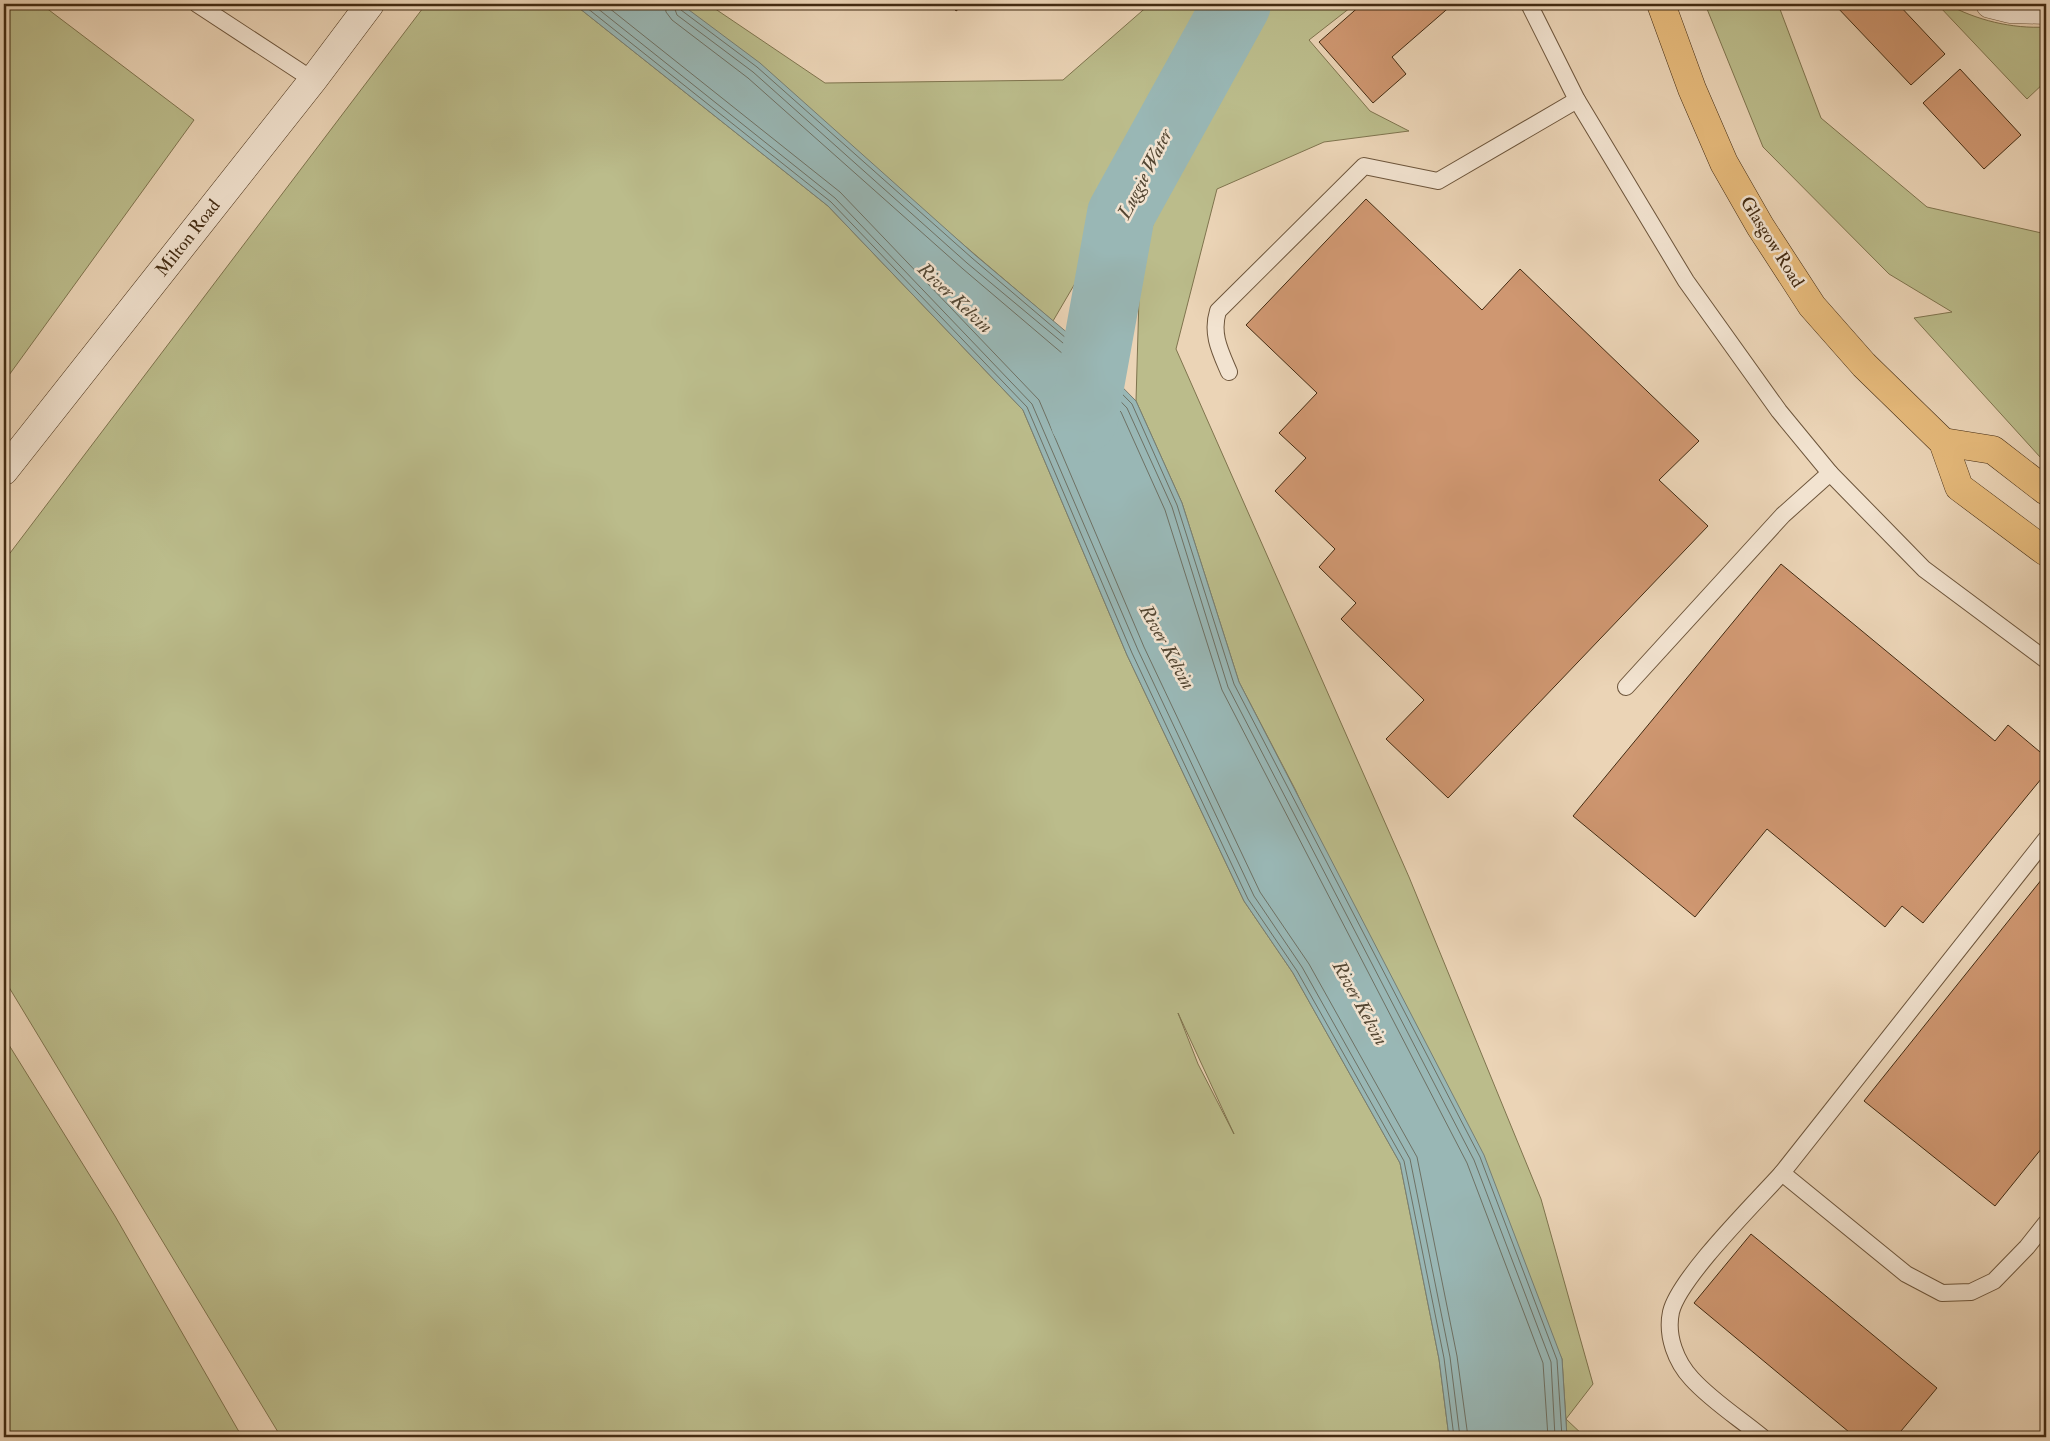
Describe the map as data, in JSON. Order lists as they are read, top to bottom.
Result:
{
  "streets": {
    "main road": ["Milton Road", "Glasgow Road"]
  },
  "water": ["Luggie Water", "River Kelvin"]
}
